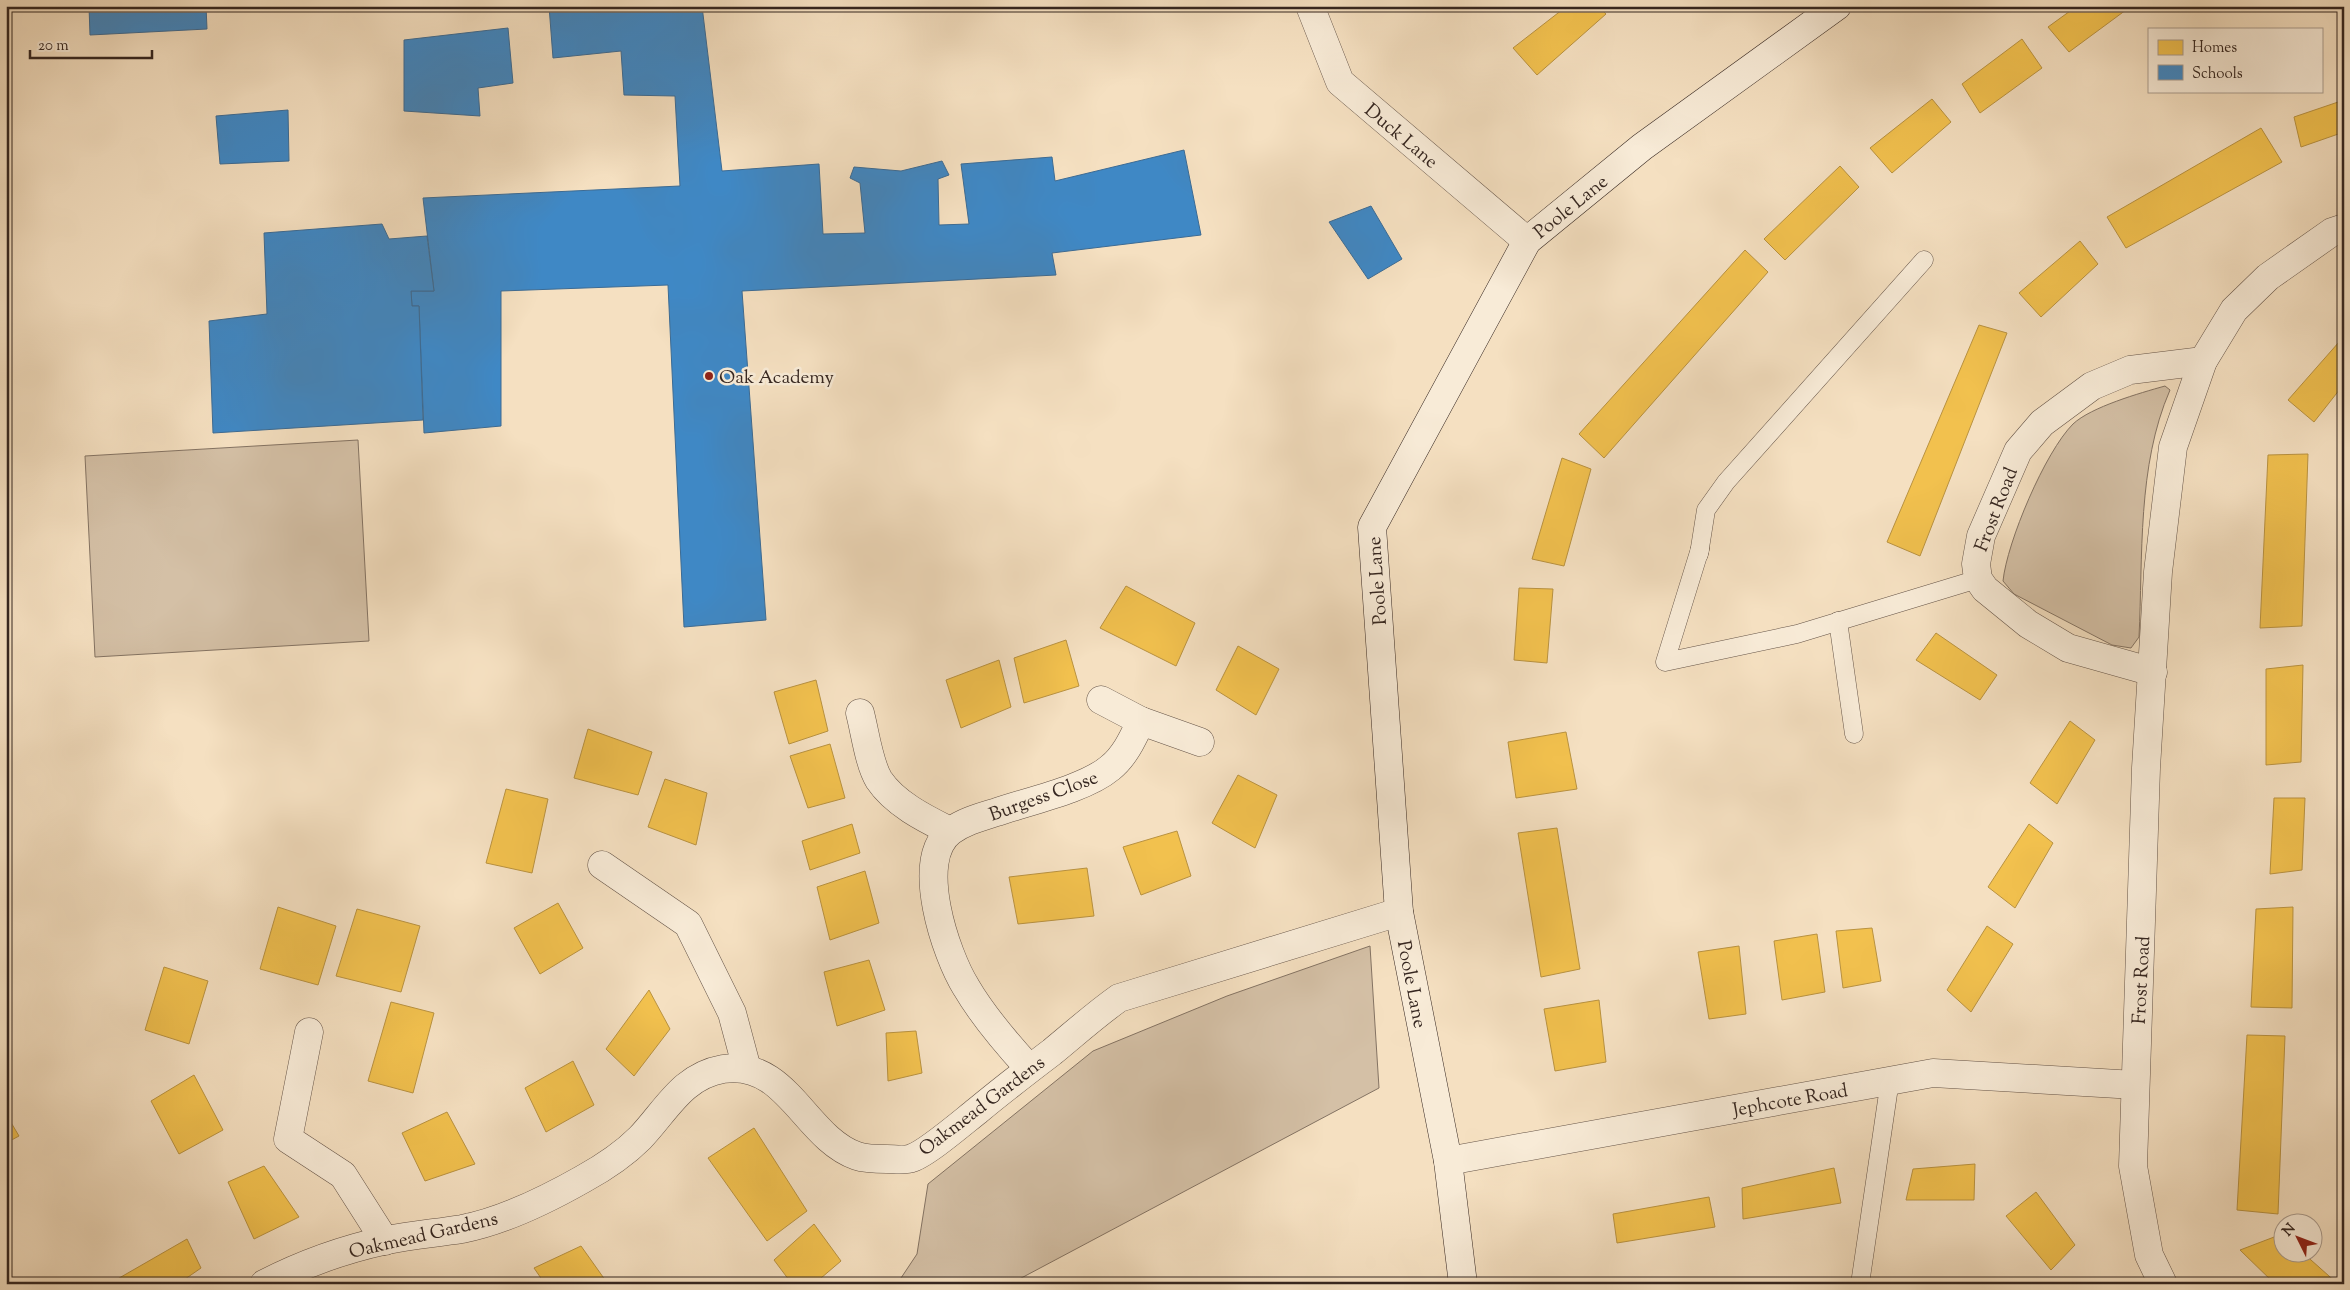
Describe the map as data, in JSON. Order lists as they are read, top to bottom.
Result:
{
  "streets": {
    "street": [
      "Duck Lane",
      "Poole Lane",
      "Frost Road",
      "Burgess Close",
      "Jephcote Road",
      "Oakmead Gardens"
    ]
  },
  "crossings": [
    ["Duck Lane", "Poole Lane"],
    ["Poole Lane", "Jephcote Road"],
    ["Poole Lane", "Oakmead Gardens"],
    ["Frost Road", "Jephcote Road"]
  ],
  "places": ["Oak Academy"],
  "legend": ["Homes", "Schools"],
  "scale_bar": "20 m",
  "north": "top left"
}
